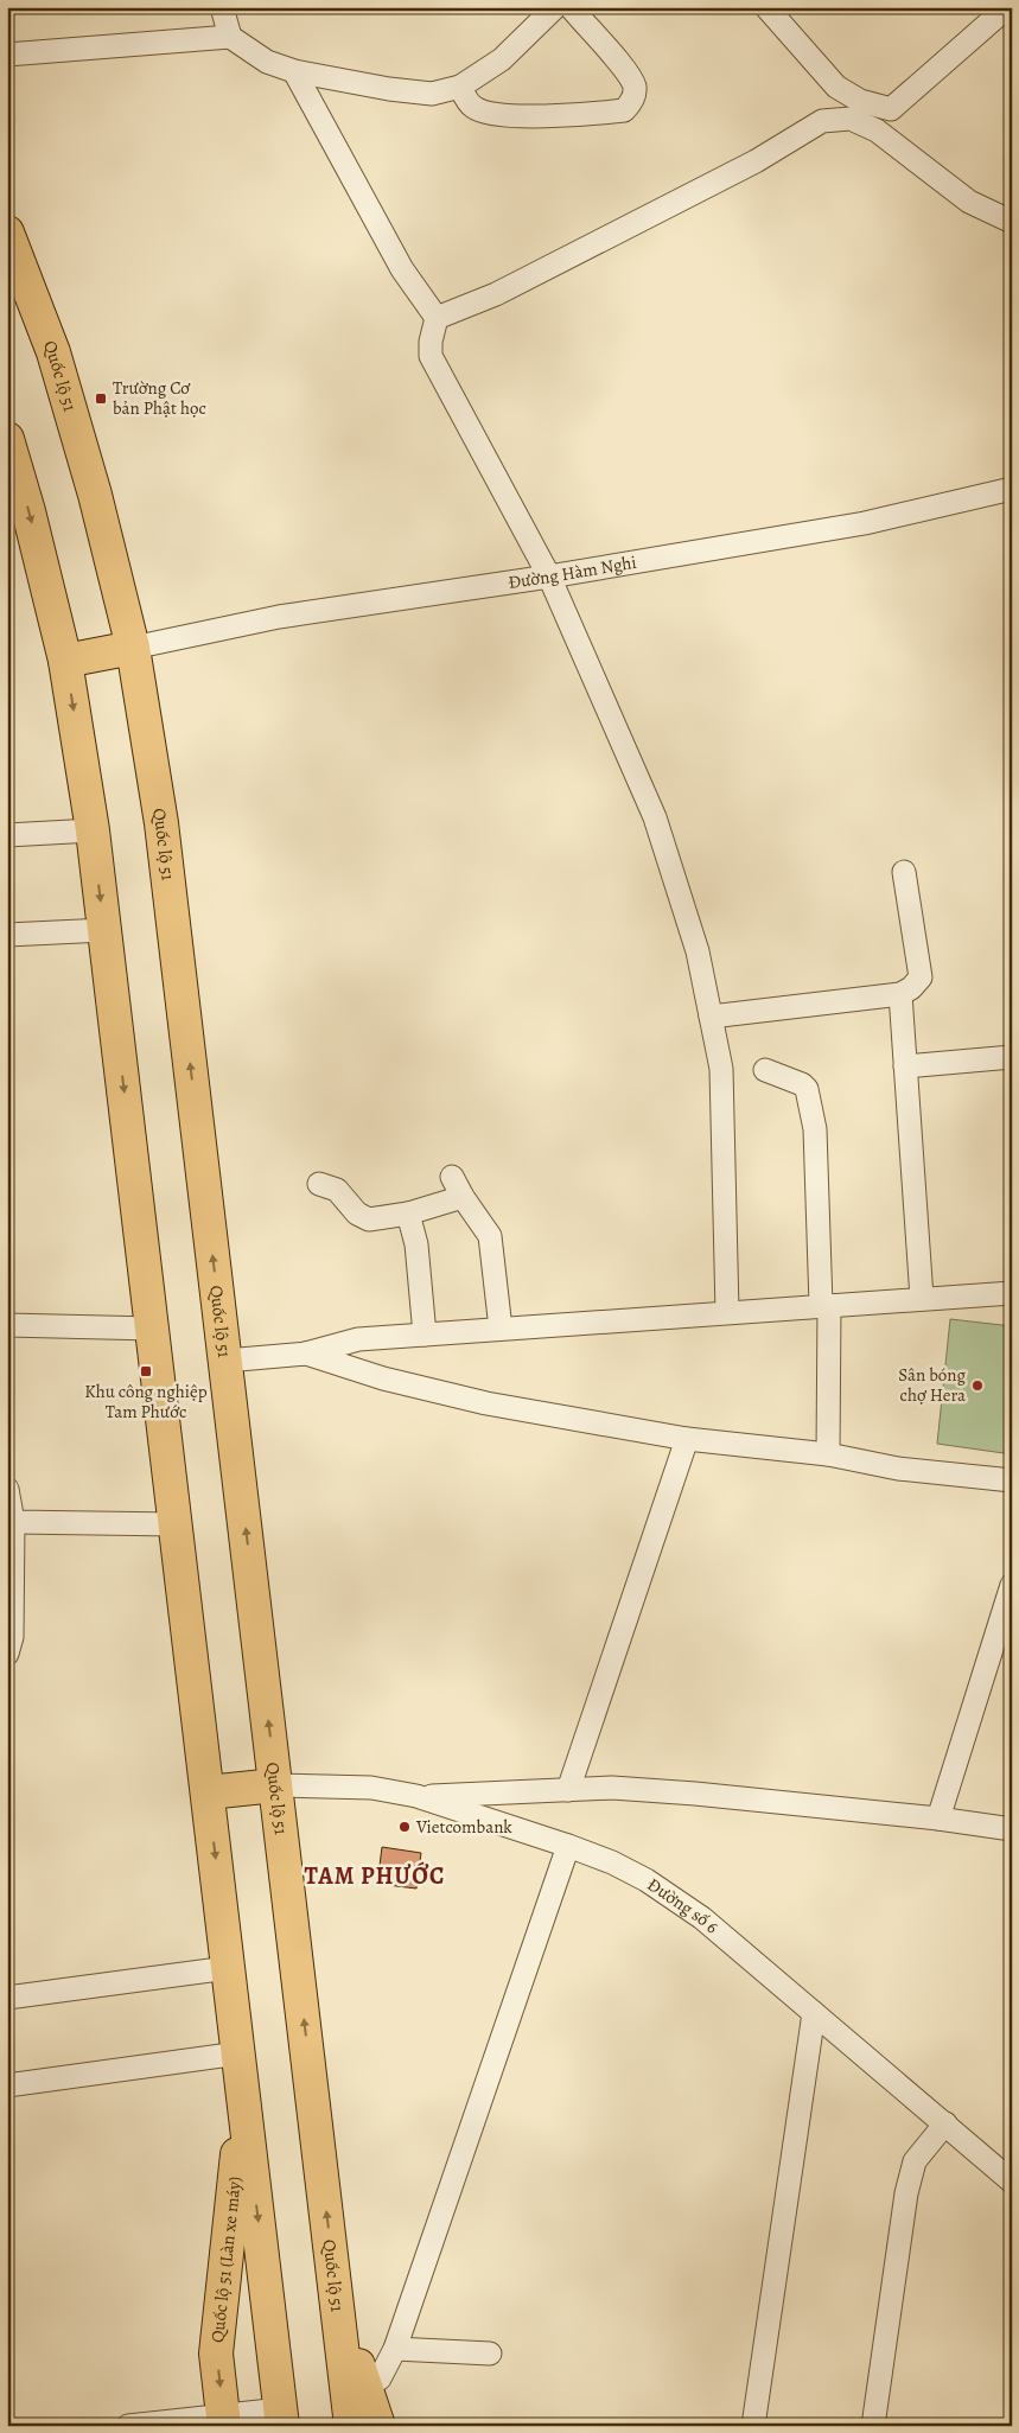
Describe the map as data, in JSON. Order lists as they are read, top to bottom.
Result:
{
  "streets": {
    "highway": ["Quốc lộ 51", "Quốc lộ 51 (Làn xe máy)"],
    "street": ["Đường Hàm Nghi", "Đường số 6"]
  },
  "crossings": [
    ["Quốc lộ 51", "Đường Hàm Nghi"],
    ["Quốc lộ 51", "Đường số 6"]
  ],
  "districts": ["TAM PHƯỚC"],
  "places": {
    "transit": ["Trường Cơ bản Phật học", "Khu công nghiệp Tam Phước"],
    "other": ["Sân bóng chợ Hera", "Vietcombank"]
  }
}
